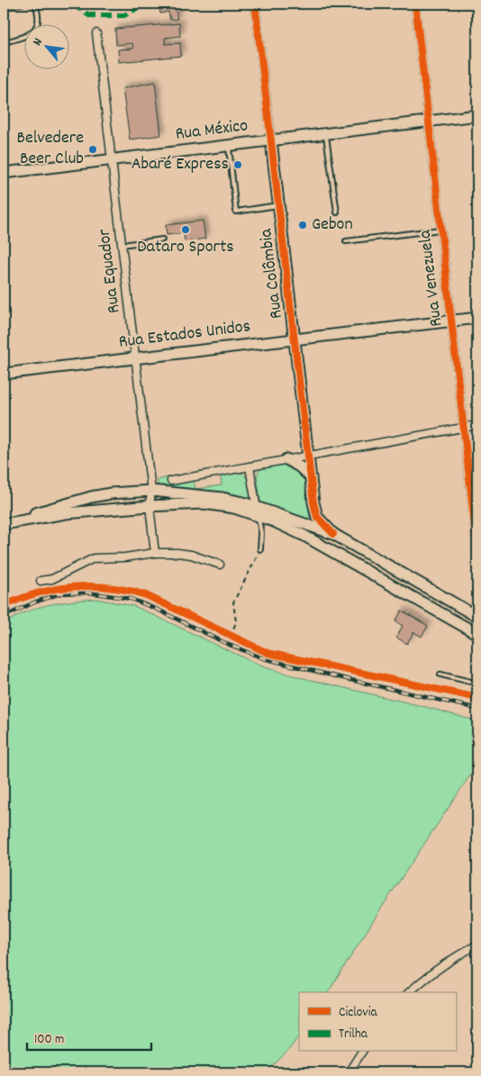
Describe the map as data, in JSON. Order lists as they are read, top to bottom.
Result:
{
  "streets": {
    "main road": ["Rua México", "Rua Colômbia", "Rua Estados Unidos"],
    "street": ["Rua Equador", "Rua Venezuela"]
  },
  "crossings": [
    ["Rua México", "Rua Equador"],
    ["Rua México", "Rua Colômbia"],
    ["Rua México", "Rua Venezuela"],
    ["Rua Equador", "Rua Estados Unidos"],
    ["Rua Colômbia", "Rua Estados Unidos"],
    ["Rua Venezuela", "Rua Estados Unidos"]
  ],
  "places": [
    "Belvedere Beer Club",
    "Abaré Express",
    "Gebon",
    "Dataro Sports"
  ],
  "legend": ["Ciclovia", "Trilha"],
  "scale_bar": "100 m",
  "north": "top left"
}
